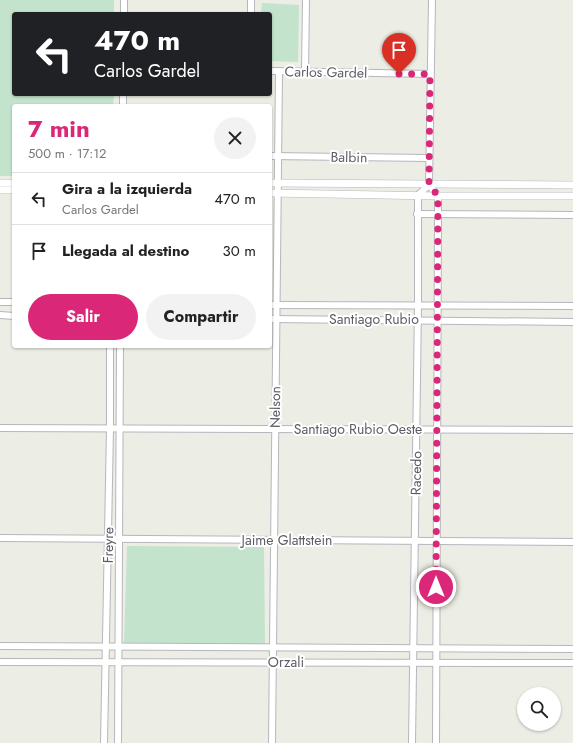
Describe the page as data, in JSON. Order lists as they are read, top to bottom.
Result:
{
  "streets": {
    "street": [
      "Carlos Gardel",
      "Balbin",
      "Santiago Rubio",
      "Nelson",
      "Santiago Rubio Oeste",
      "Racedo",
      "Jaime Glattstein",
      "Freyre",
      "Orzali"
    ]
  },
  "crossings": [
    ["Carlos Gardel", "Nelson"],
    ["Balbin", "Nelson"],
    ["Santiago Rubio", "Nelson"],
    ["Santiago Rubio", "Racedo"],
    ["Nelson", "Santiago Rubio Oeste"],
    ["Nelson", "Jaime Glattstein"],
    ["Nelson", "Orzali"],
    ["Santiago Rubio Oeste", "Racedo"],
    ["Santiago Rubio Oeste", "Freyre"],
    ["Racedo", "Jaime Glattstein"],
    ["Racedo", "Orzali"],
    ["Jaime Glattstein", "Freyre"],
    ["Freyre", "Orzali"]
  ],
  "page": {
    "turn": ["470 m", "Carlos Gardel"],
    "heading": ["7 min", "500 m · 17:12"],
    "list": [
      {
        "name": "Gira a la izquierda",
        "note": "Carlos Gardel",
        "value": "470 m"
      },
      {
        "name": "Llegada al destino",
        "value": "30 m"
      }
    ],
    "buttons": ["Salir", "Compartir"]
  }
}
